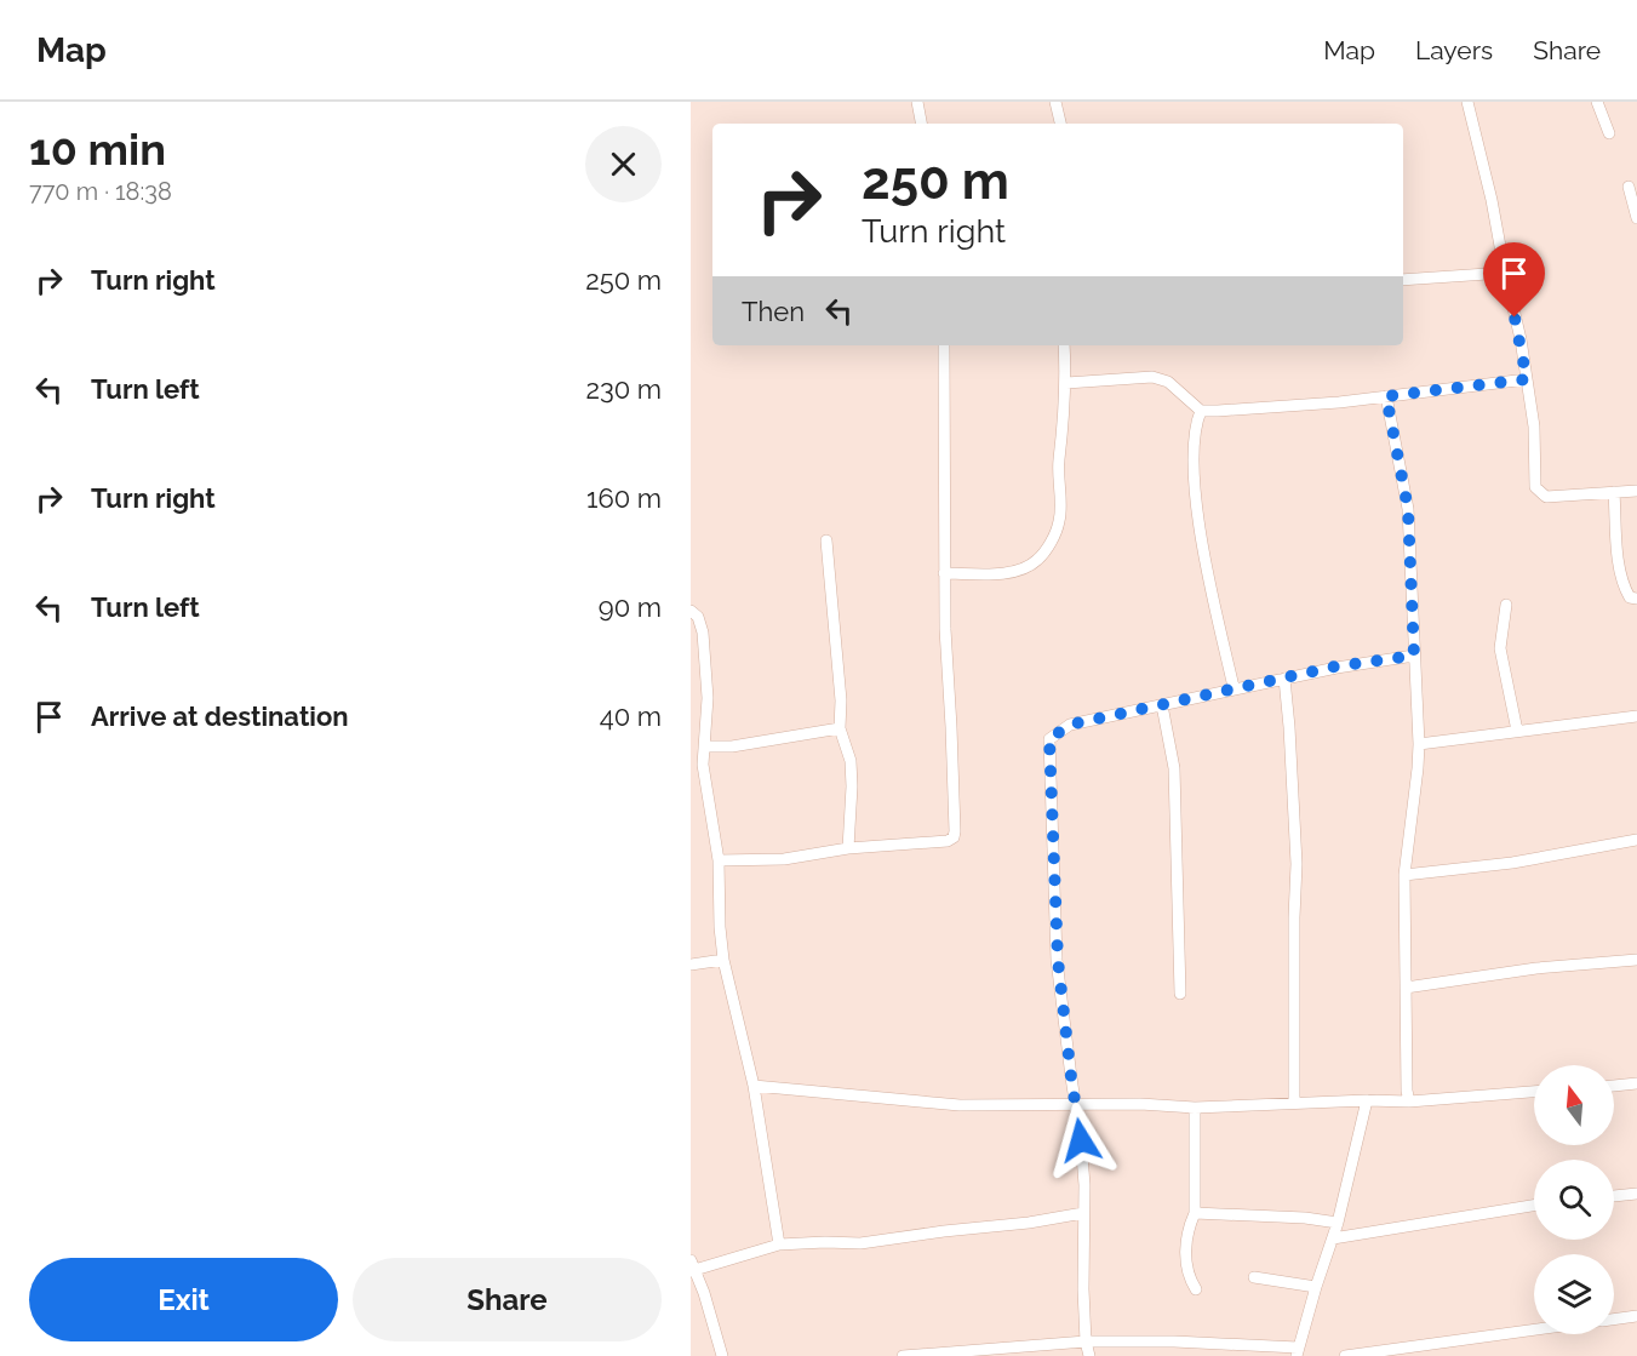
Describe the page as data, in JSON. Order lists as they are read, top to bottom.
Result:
{
  "north": "top",
  "page": {
    "header": "Map",
    "nav": ["Map", "Layers", "Share"],
    "heading": ["10 min", "770 m · 18:38"],
    "turn": ["250 m", "Turn right"],
    "list": [
      {
        "name": "Turn right",
        "value": "250 m"
      },
      {
        "name": "Turn left",
        "value": "230 m"
      },
      {
        "name": "Turn right",
        "value": "160 m"
      },
      {
        "name": "Turn left",
        "value": "90 m"
      },
      {
        "name": "Arrive at destination",
        "value": "40 m"
      }
    ],
    "then": "Then",
    "buttons": ["Exit", "Share"]
  }
}
